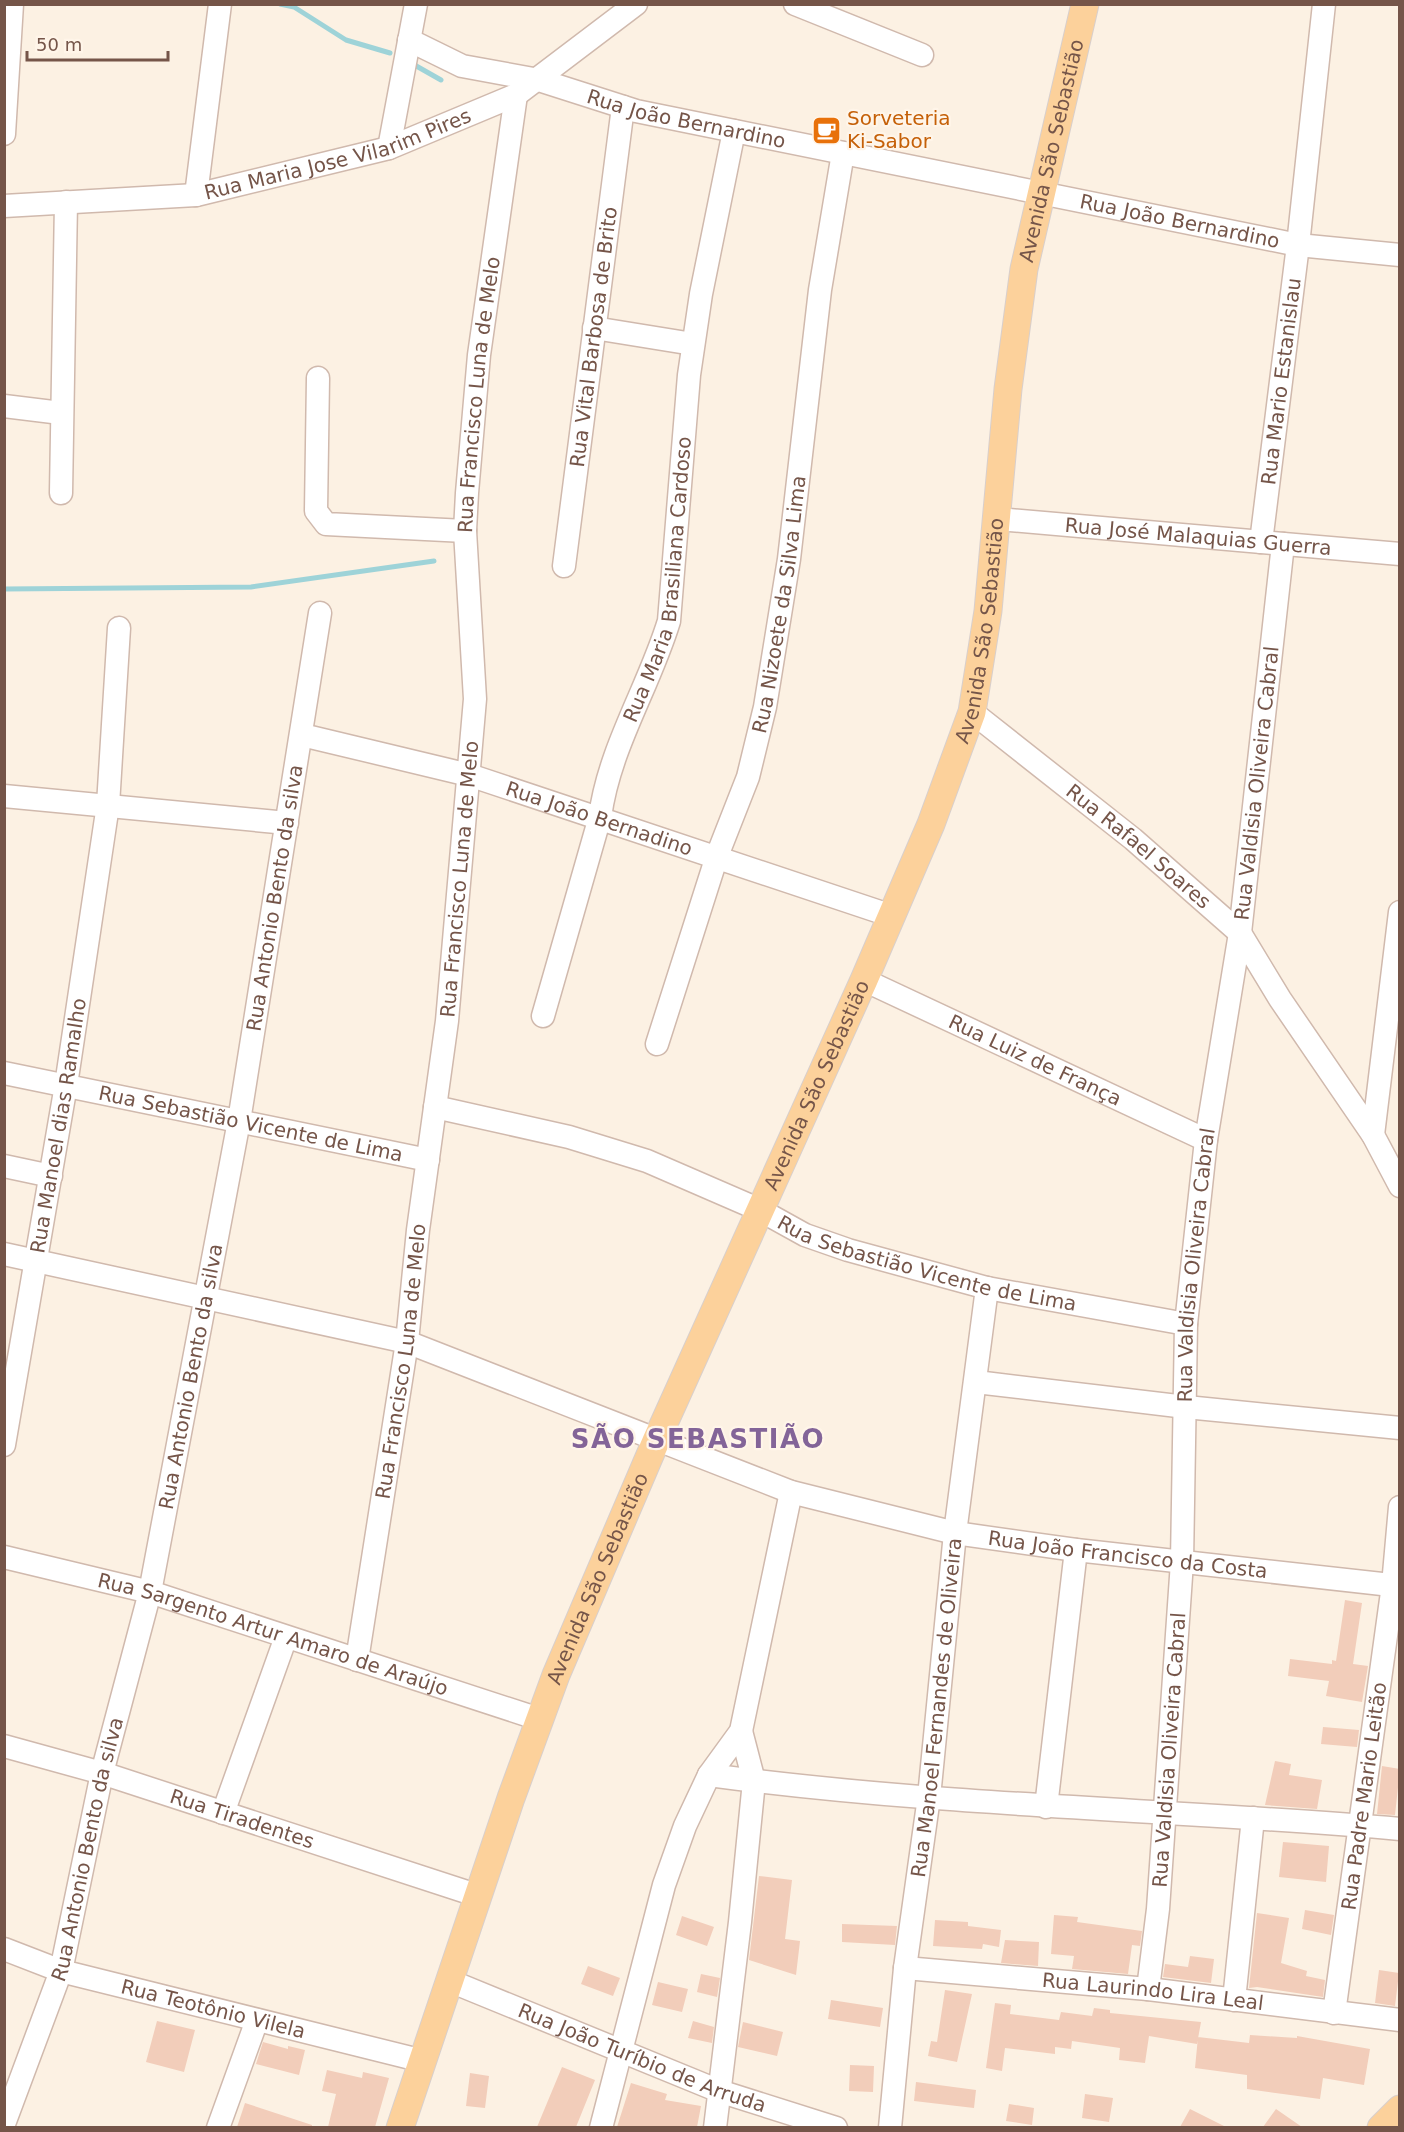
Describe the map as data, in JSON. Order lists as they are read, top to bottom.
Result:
{
  "streets": {
    "main road": ["Avenida São Sebastião"],
    "street": [
      "Rua João Bernardino",
      "Rua Maria Jose Vilarim Pires",
      "Rua Vital Barbosa de Brito",
      "Rua Mario Estanislau",
      "Rua Francisco Luna de Melo",
      "Rua José Malaquias Guerra",
      "Rua Maria Brasiliana Cardoso",
      "Rua Nizoete da Silva Lima",
      "Rua Valdisia Oliveira Cabral",
      "Rua João Bernadino",
      "Rua Rafael Soares",
      "Rua Antonio Bento da silva",
      "Rua Luiz de França",
      "Rua Sebastião Vicente de Lima",
      "Rua Manoel dias Ramalho",
      "Rua João Francisco da Costa",
      "Rua Sargento Artur Amaro de Araújo",
      "Rua Manoel Fernandes de Oliveira",
      "Rua Padre Mario Leitão",
      "Rua Tiradentes",
      "Rua Laurindo Lira Leal",
      "Rua Teotônio Vilela",
      "Rua João Turíbio de Arruda"
    ]
  },
  "crossings": [
    ["Rua João Bernardino", "Avenida São Sebastião"],
    ["Rua João Bernardino", "Rua Maria Jose Vilarim Pires"],
    ["Rua João Bernardino", "Rua Vital Barbosa de Brito"],
    ["Rua João Bernardino", "Rua Mario Estanislau"],
    ["Rua João Bernardino", "Rua Maria Brasiliana Cardoso"],
    ["Rua João Bernardino", "Rua Nizoete da Silva Lima"],
    ["Avenida São Sebastião", "Rua José Malaquias Guerra"],
    ["Avenida São Sebastião", "Rua João Bernadino"],
    ["Avenida São Sebastião", "Rua Rafael Soares"],
    ["Avenida São Sebastião", "Rua Luiz de França"],
    ["Avenida São Sebastião", "Rua Sebastião Vicente de Lima"],
    ["Avenida São Sebastião", "Rua João Francisco da Costa"],
    ["Avenida São Sebastião", "Rua Sargento Artur Amaro de Araújo"],
    ["Avenida São Sebastião", "Rua Tiradentes"],
    ["Avenida São Sebastião", "Rua Teotônio Vilela"],
    ["Avenida São Sebastião", "Rua João Turíbio de Arruda"],
    ["Rua Maria Jose Vilarim Pires", "Rua Francisco Luna de Melo"],
    ["Rua Mario Estanislau", "Rua José Malaquias Guerra"],
    ["Rua Mario Estanislau", "Rua Valdisia Oliveira Cabral"],
    ["Rua Francisco Luna de Melo", "Rua João Bernadino"],
    ["Rua Francisco Luna de Melo", "Rua Sebastião Vicente de Lima"],
    ["Rua Francisco Luna de Melo", "Rua João Francisco da Costa"],
    ["Rua Francisco Luna de Melo", "Rua Sargento Artur Amaro de Araújo"],
    ["Rua José Malaquias Guerra", "Rua Valdisia Oliveira Cabral"],
    ["Rua Maria Brasiliana Cardoso", "Rua João Bernadino"],
    ["Rua Nizoete da Silva Lima", "Rua João Bernadino"],
    ["Rua Valdisia Oliveira Cabral", "Rua Rafael Soares"],
    ["Rua Valdisia Oliveira Cabral", "Rua Luiz de França"],
    ["Rua Valdisia Oliveira Cabral", "Rua Sebastião Vicente de Lima"],
    ["Rua Valdisia Oliveira Cabral", "Rua João Francisco da Costa"],
    ["Rua Valdisia Oliveira Cabral", "Rua Laurindo Lira Leal"],
    ["Rua João Bernadino", "Rua Antonio Bento da silva"],
    ["Rua Antonio Bento da silva", "Rua Sebastião Vicente de Lima"],
    ["Rua Antonio Bento da silva", "Rua João Francisco da Costa"],
    ["Rua Antonio Bento da silva", "Rua Sargento Artur Amaro de Araújo"],
    ["Rua Antonio Bento da silva", "Rua Tiradentes"],
    ["Rua Antonio Bento da silva", "Rua Teotônio Vilela"],
    ["Rua Sebastião Vicente de Lima", "Rua Manoel dias Ramalho"],
    ["Rua Sebastião Vicente de Lima", "Rua Manoel Fernandes de Oliveira"],
    ["Rua Manoel dias Ramalho", "Rua João Francisco da Costa"],
    ["Rua João Francisco da Costa", "Rua Manoel Fernandes de Oliveira"],
    ["Rua João Francisco da Costa", "Rua Padre Mario Leitão"],
    ["Rua Manoel Fernandes de Oliveira", "Rua Laurindo Lira Leal"],
    ["Rua Padre Mario Leitão", "Rua Laurindo Lira Leal"]
  ],
  "districts": ["SÃO SEBASTIÃO"],
  "places": {
    "cafe": ["Sorveteria Ki-Sabor"]
  },
  "scale_bar": "50 m"
}
